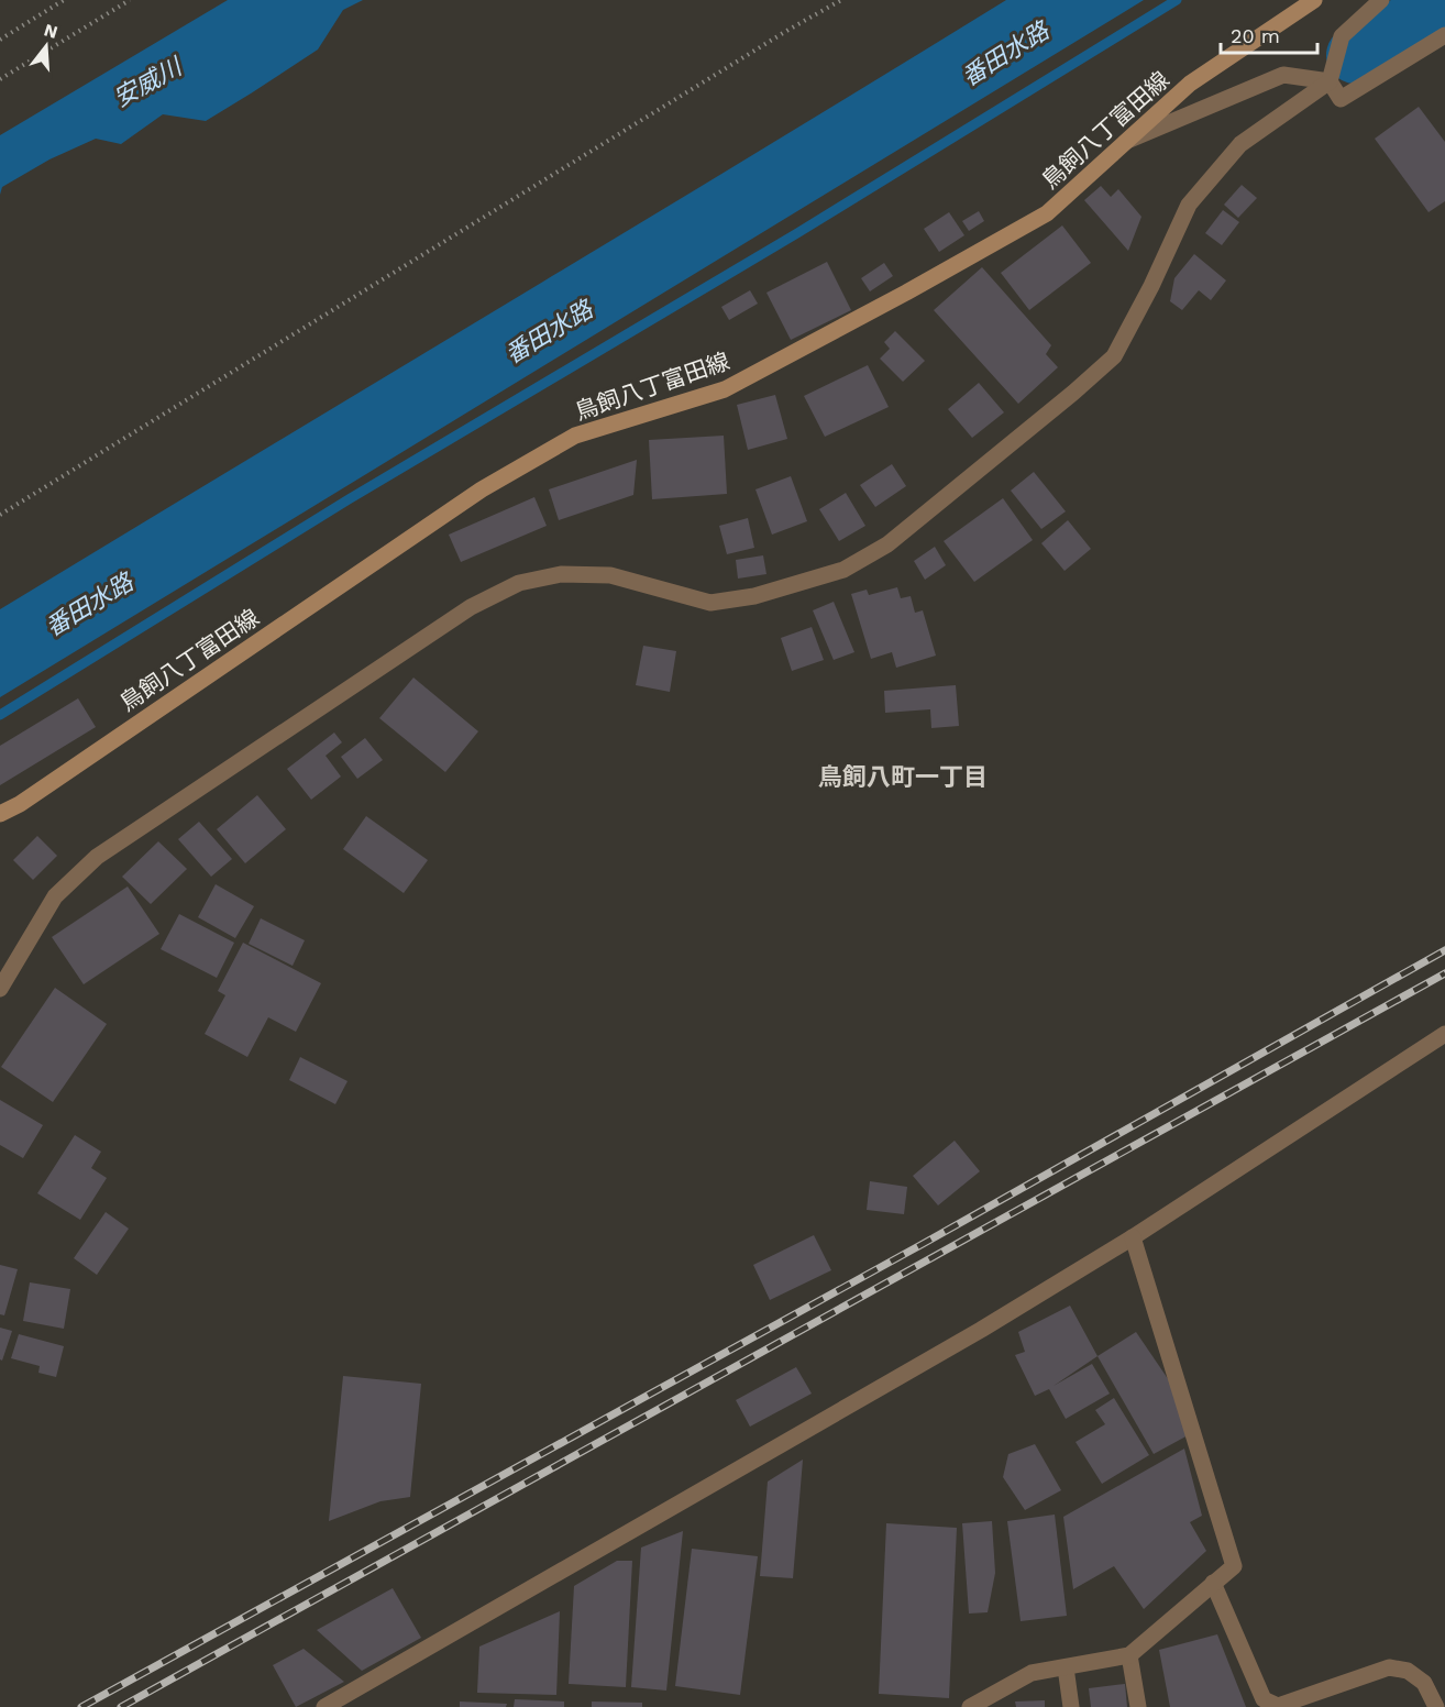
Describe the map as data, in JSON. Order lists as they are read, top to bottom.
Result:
{
  "streets": {
    "main road": ["鳥飼八丁富田線"]
  },
  "districts": ["鳥飼八町一丁目"],
  "water": ["番田水路", "安威川"],
  "scale_bar": "20 m",
  "north": "top"
}
